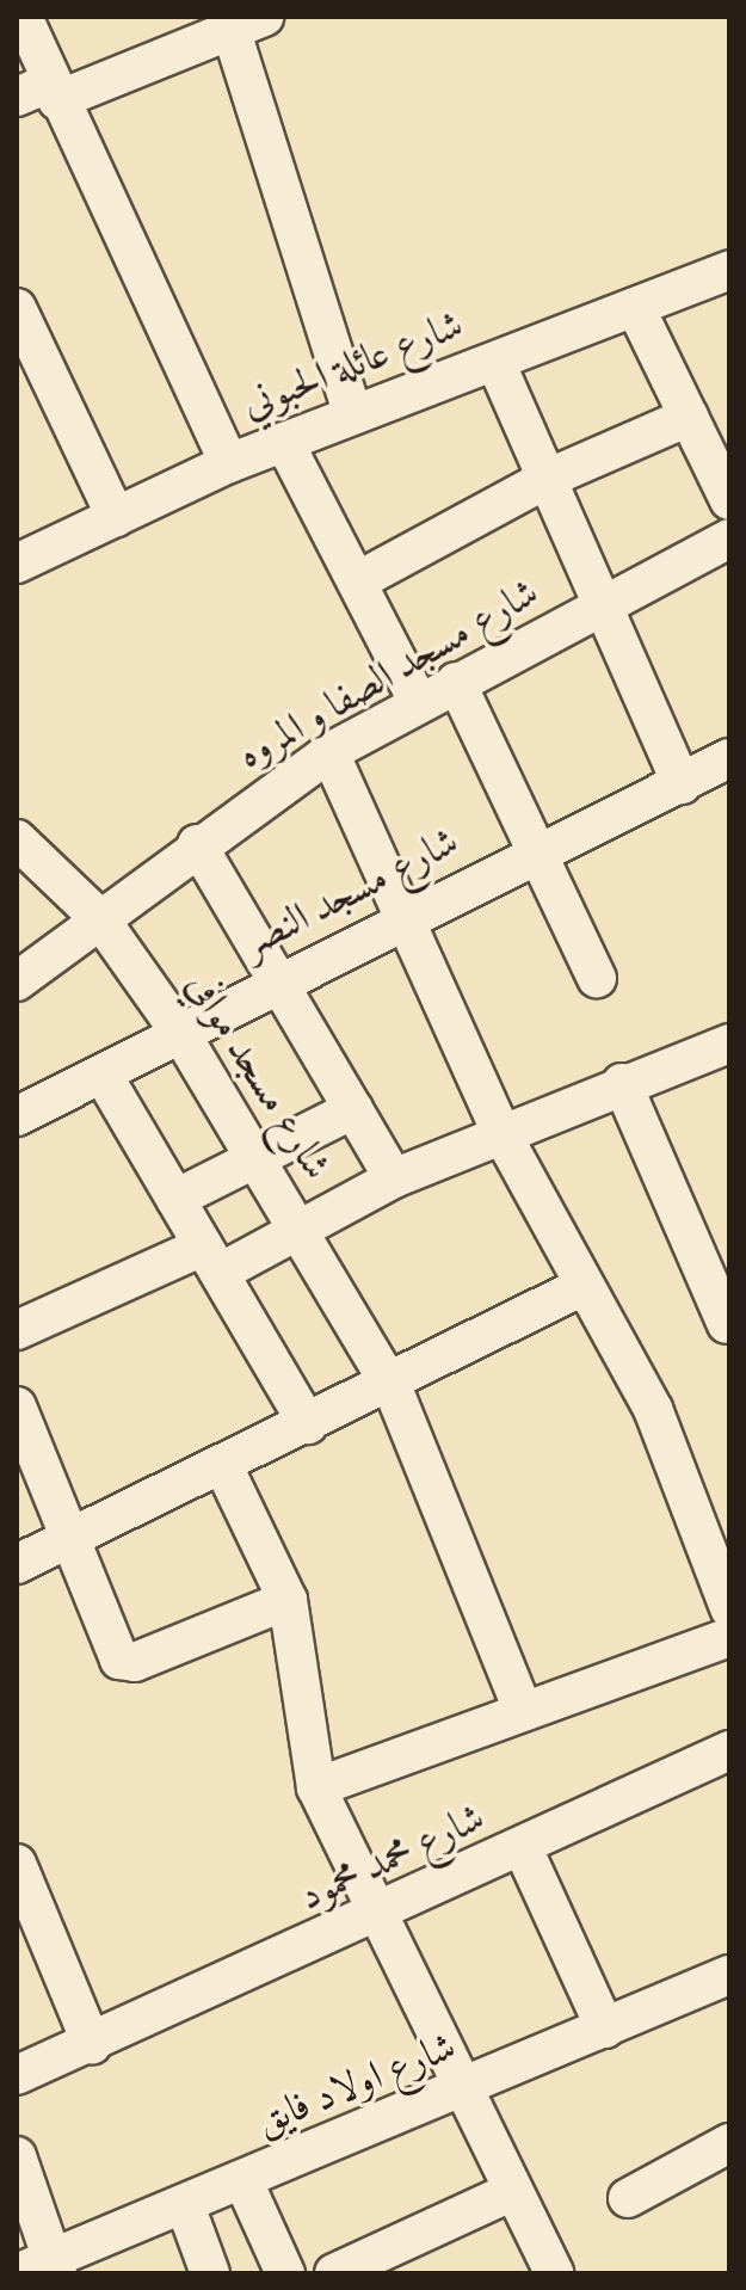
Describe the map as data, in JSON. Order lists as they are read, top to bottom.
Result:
{
  "streets": {
    "street": [
      "شارع عائلة الحبوني",
      "شارع مسجد الصفا و المروه",
      "شارع مسجد النصر",
      "شارع مسجد موافي",
      "شارع محمد محمود",
      "شارع اولاد فايق"
    ]
  },
  "crossings": [
    ["شارع مسجد الصفا و المروه", "شارع مسجد موافي"],
    ["شارع مسجد النصر", "شارع مسجد موافي"]
  ]
}
